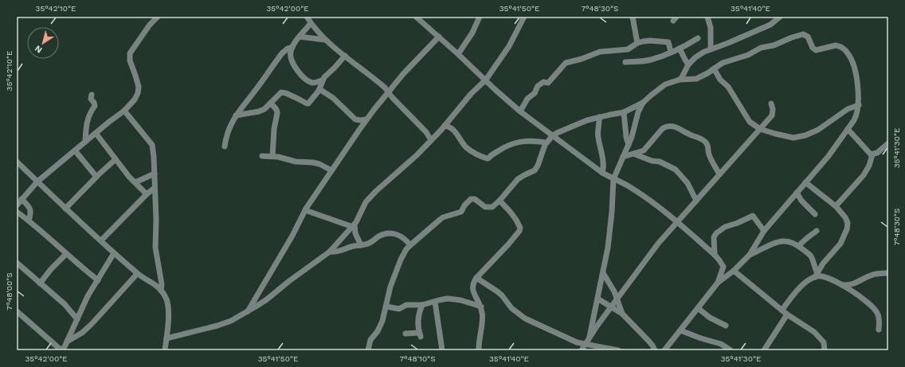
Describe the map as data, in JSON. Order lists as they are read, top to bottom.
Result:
{
  "north": "bottom left",
  "coordinates": [
    "35°42'10\"E",
    "35°42'00\"E",
    "35°41'50\"E",
    "7°48'30\"S",
    "35°41'40\"E",
    "35°41'30\"E",
    "7°48'00\"S",
    "7°48'10\"S"
  ]
}
